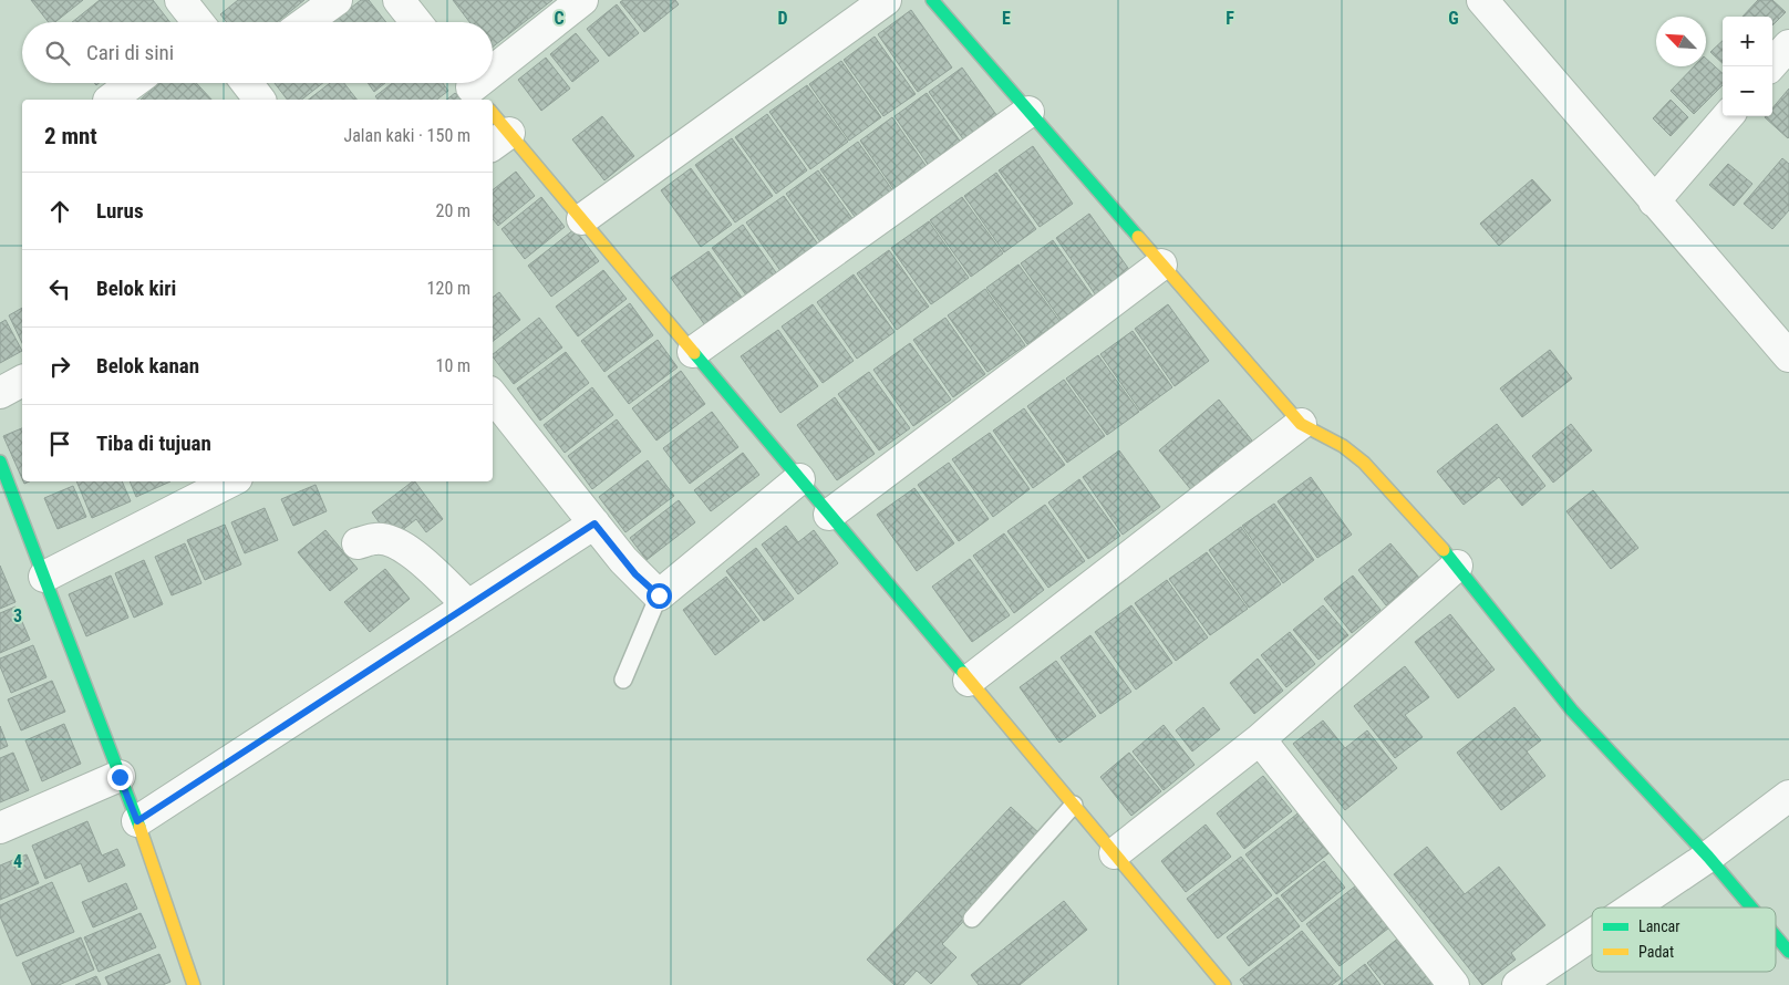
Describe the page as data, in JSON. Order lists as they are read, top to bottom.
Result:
{
  "legend": ["Lancar", "Padat"],
  "north": "top left",
  "page": {
    "map_buttons": ["+", "−"],
    "search": "Cari di sini",
    "heading": ["2 mnt", "Jalan kaki · 150 m"],
    "list": [
      ["Lurus", "20 m"],
      ["Belok kiri", "120 m"],
      ["Belok kanan", "10 m"],
      "Tiba di tujuan"
    ]
  },
  "grid": {
    "columns": [
      "C",
      "D",
      "E",
      "F",
      "G"
    ],
    "rows": ["3", "4"]
  }
}
